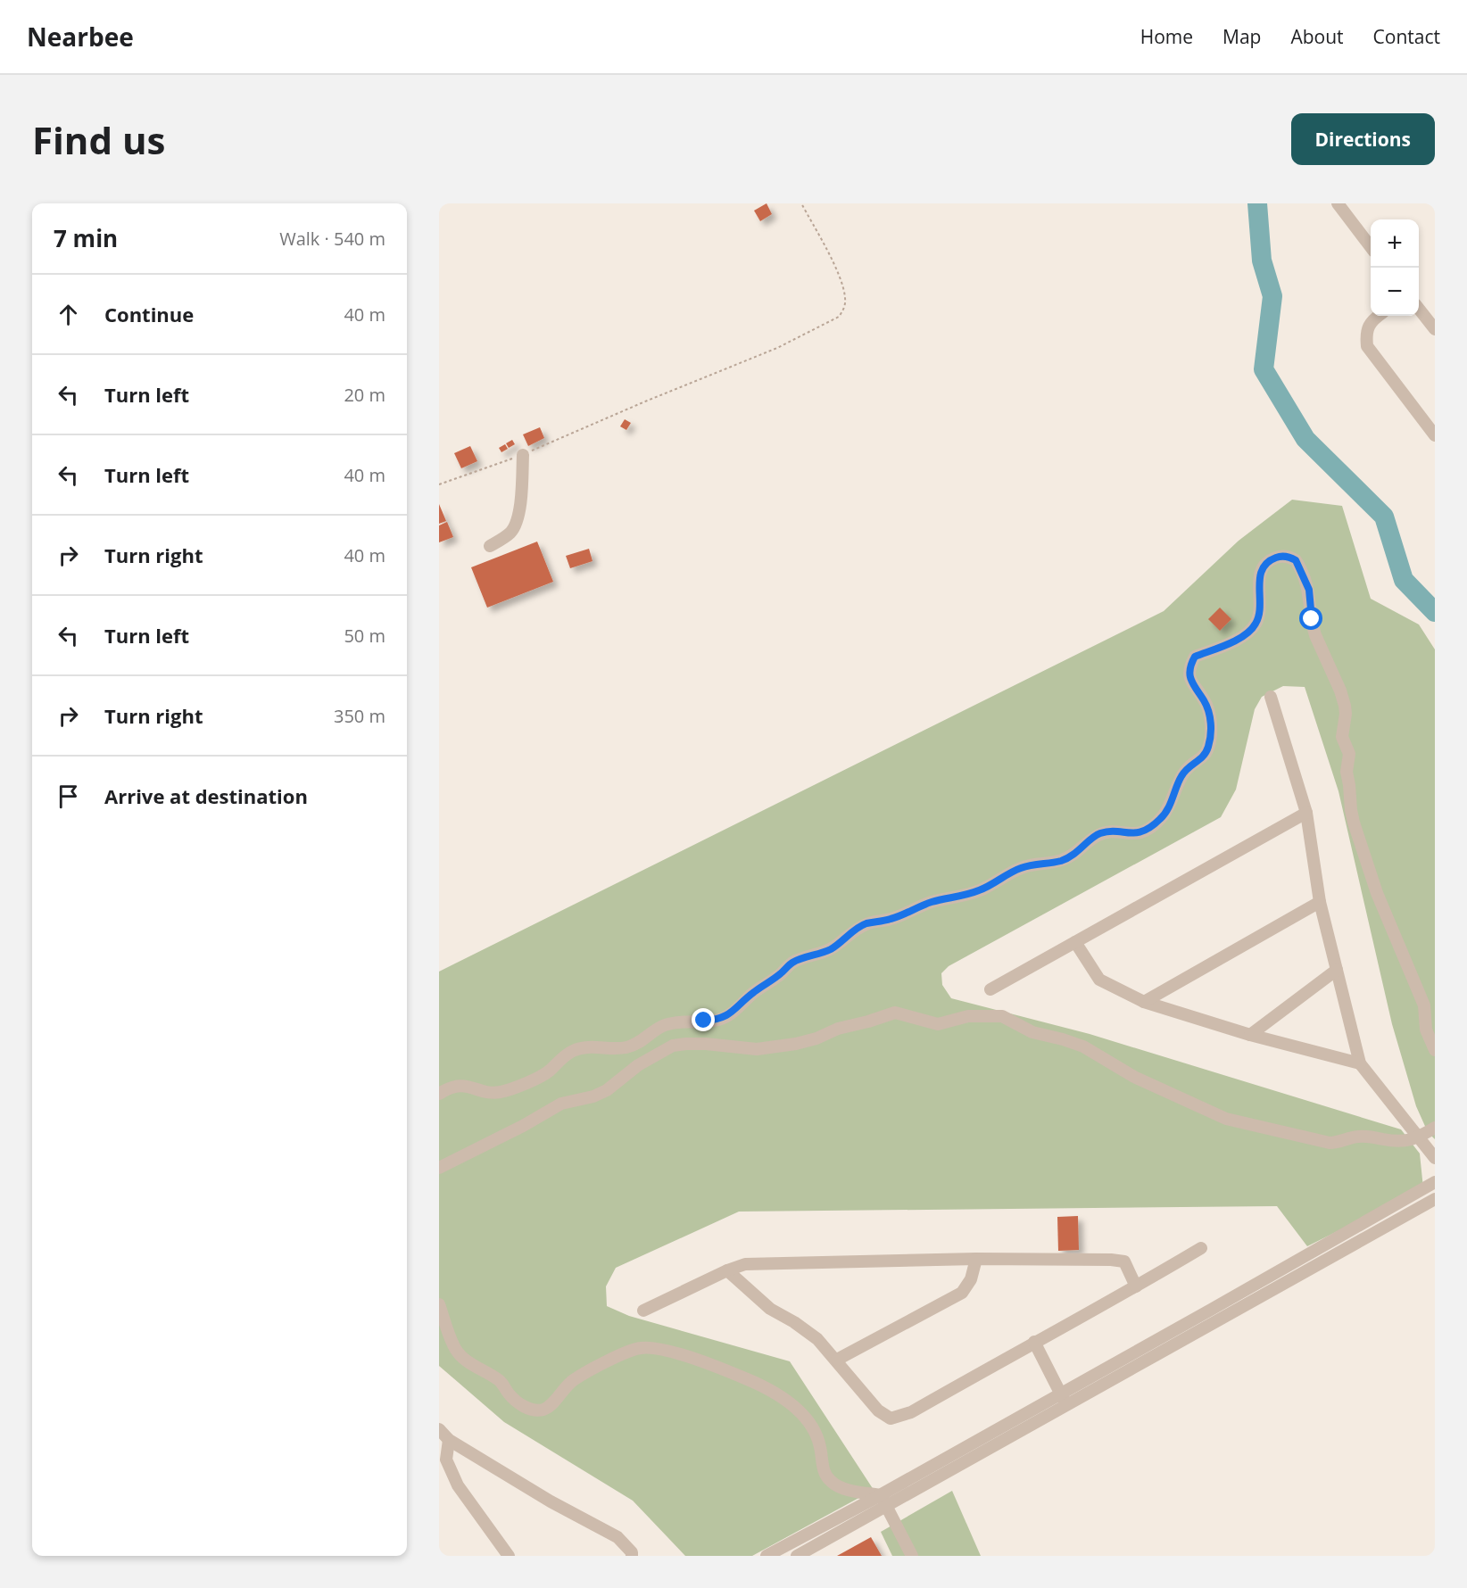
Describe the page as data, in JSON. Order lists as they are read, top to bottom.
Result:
{
  "page": {
    "header": "Nearbee",
    "nav": [
      "Home",
      "Map",
      "About",
      "Contact"
    ],
    "buttons": "Directions",
    "title": "Find us",
    "heading": ["7 min", "Walk · 540 m"],
    "map_buttons": ["+", "−"],
    "list": [
      ["Continue", "40 m"],
      ["Turn left", "20 m"],
      ["Turn left", "40 m"],
      ["Turn right", "40 m"],
      ["Turn left", "50 m"],
      ["Turn right", "350 m"],
      "Arrive at destination"
    ]
  }
}
